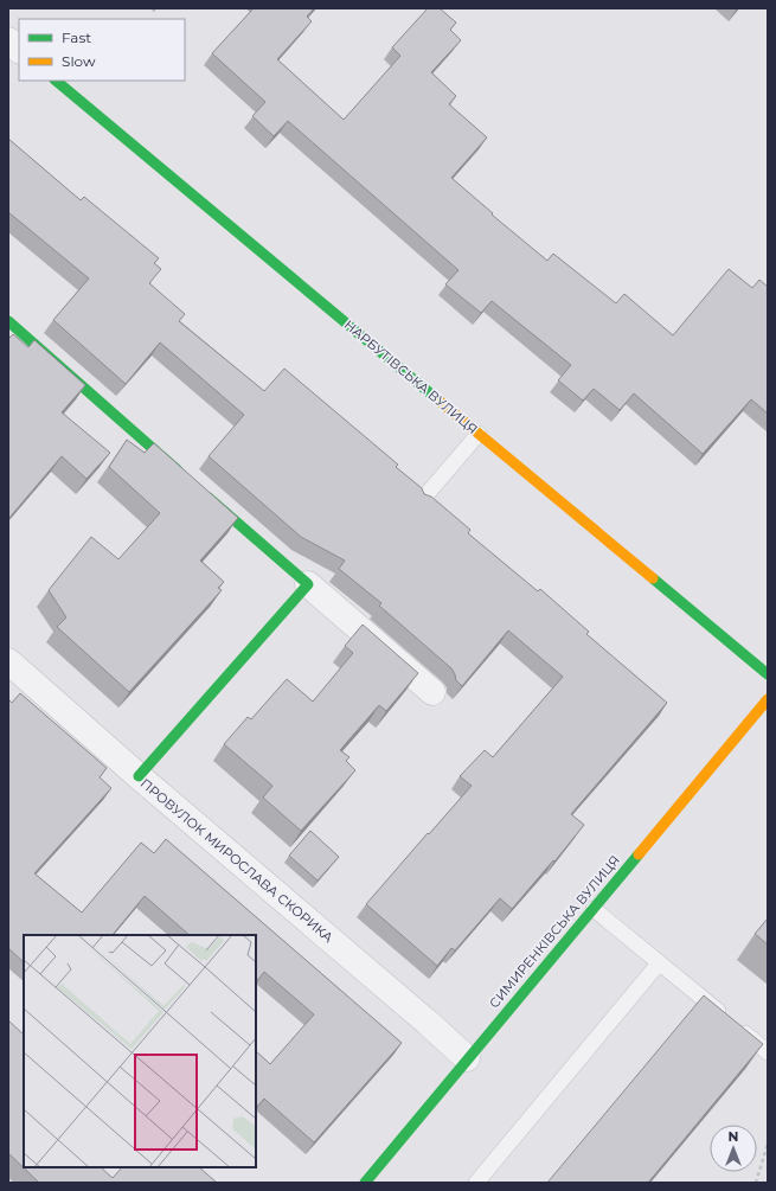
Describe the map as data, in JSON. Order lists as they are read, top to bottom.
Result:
{
  "streets": {
    "street": ["НАРБУТІВСЬКА ВУЛИЦЯ", "ПРОВУЛОК МИРОСЛАВА СКОРИКА", "СИМИРЕНКІВСЬКА ВУЛИЦЯ"]
  },
  "crossings": [
    ["ПРОВУЛОК МИРОСЛАВА СКОРИКА", "СИМИРЕНКІВСЬКА ВУЛИЦЯ"]
  ],
  "legend": ["Fast", "Slow"],
  "north": "top"
}
